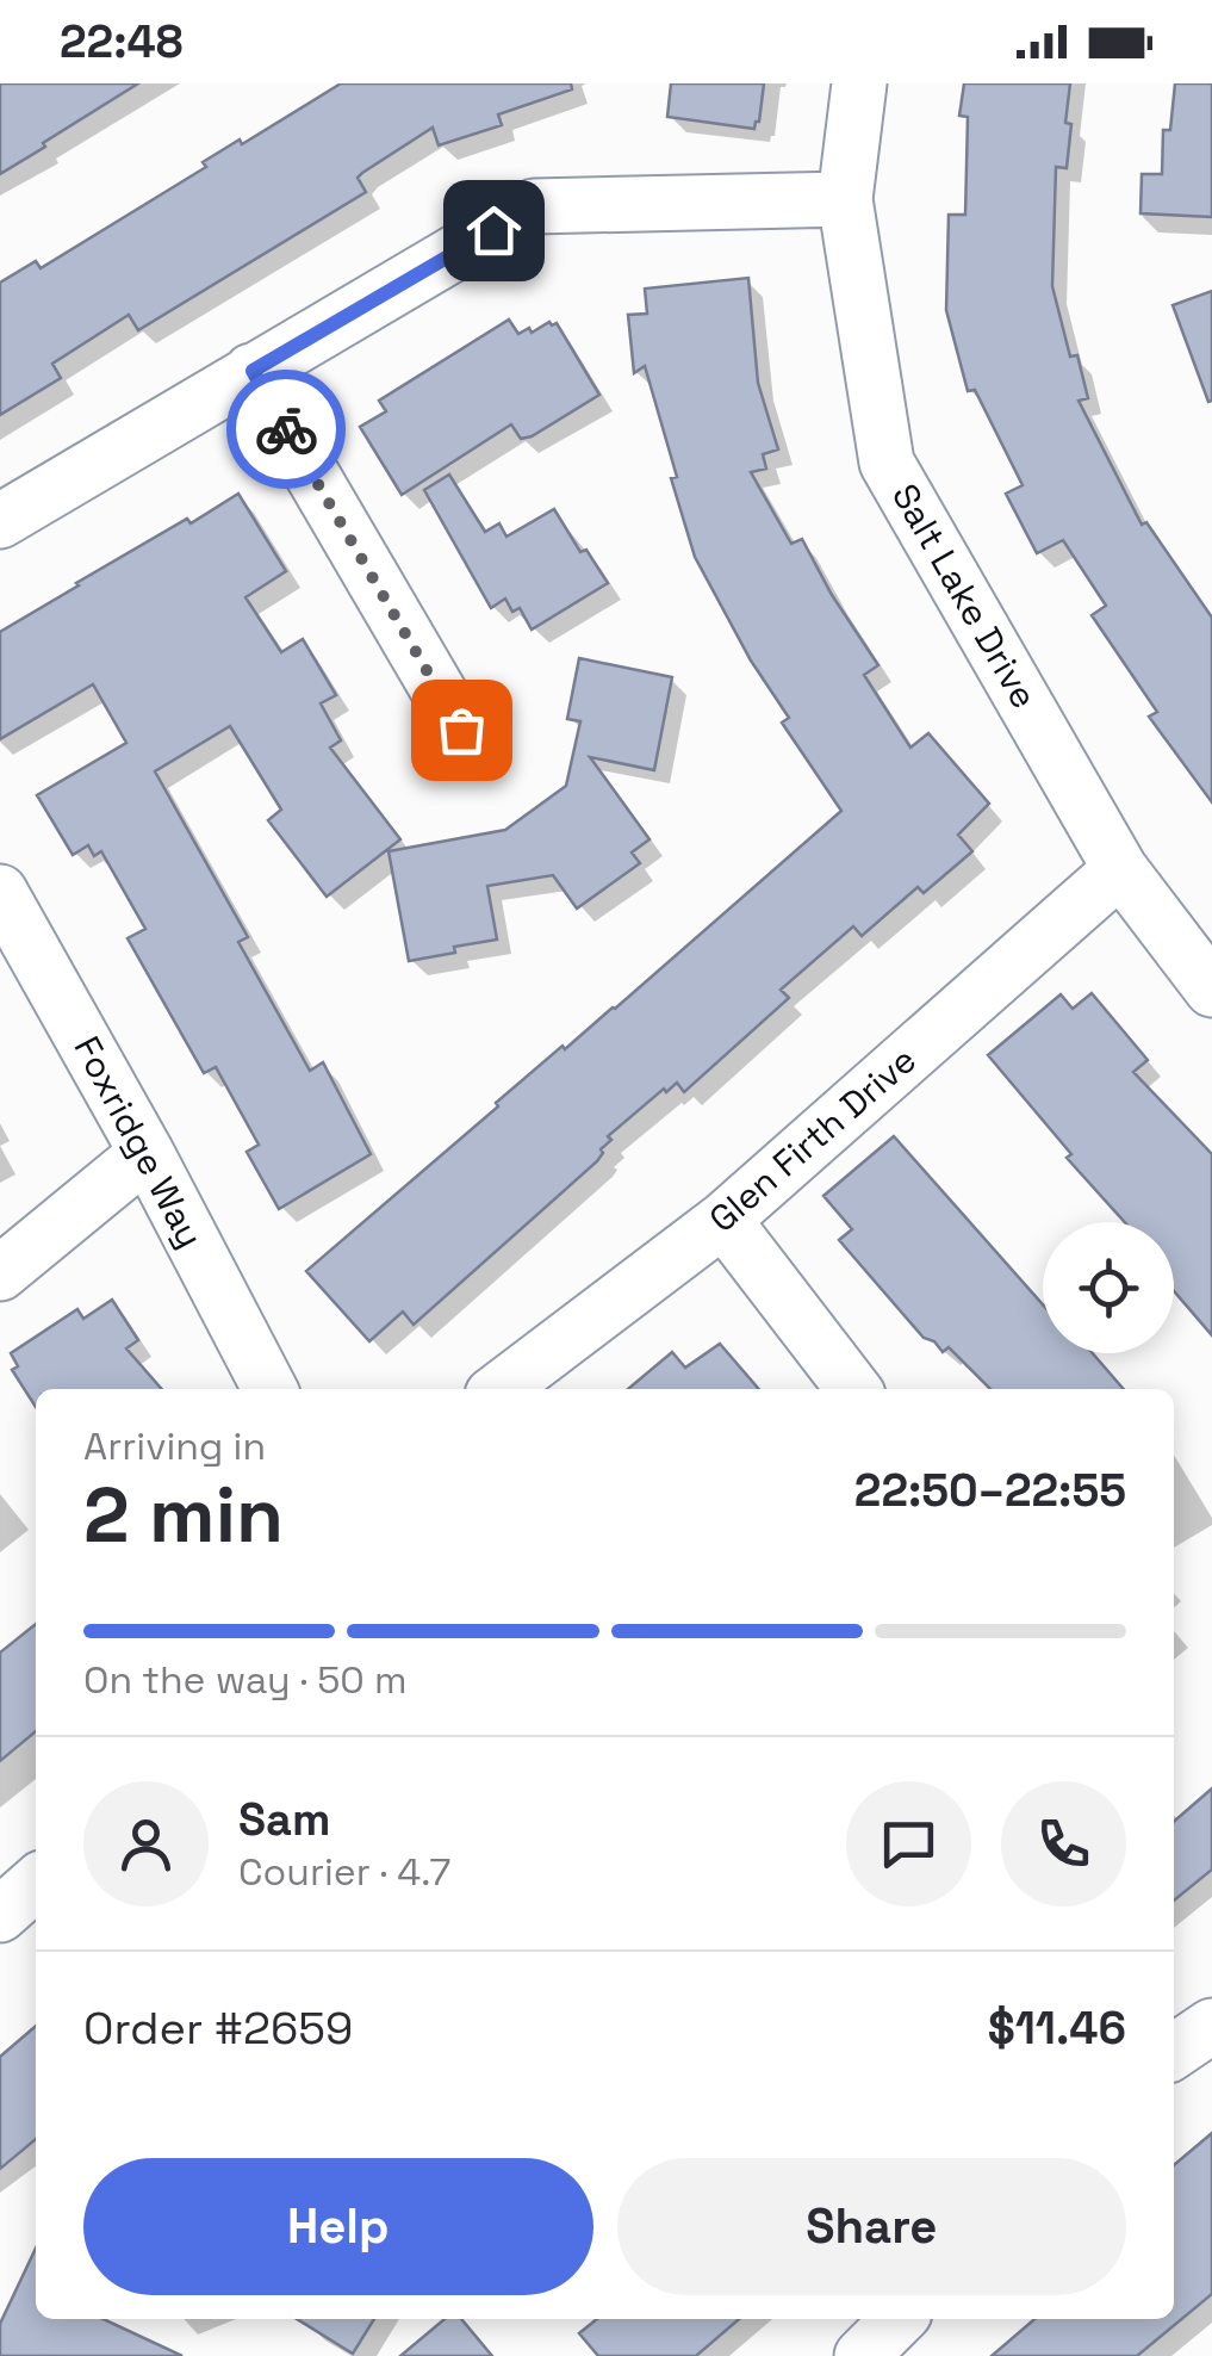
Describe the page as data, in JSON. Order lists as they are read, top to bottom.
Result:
{
  "streets": {
    "street": ["Salt Lake Drive", "Glen Firth Drive", "Foxridge Way"]
  },
  "crossings": [
    ["Salt Lake Drive", "Glen Firth Drive"]
  ],
  "page": {
    "status": "22:48",
    "heading": ["2 min", "Arriving in", "22:50–22:55"],
    "panel": [
      "Sam",
      "Courier · 4.7",
      "Order #2659",
      "$11.46"
    ],
    "bar": "On the way · 50 m",
    "buttons": ["Help", "Share"]
  }
}
